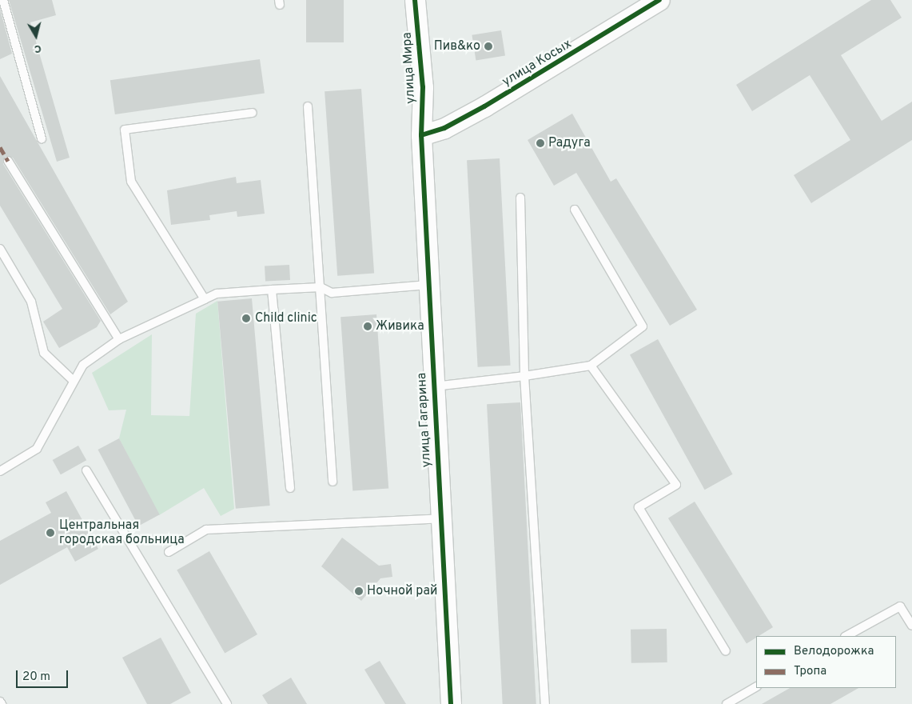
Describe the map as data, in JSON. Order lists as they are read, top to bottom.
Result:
{
  "streets": {
    "street": ["улица Косых", "улица Мира", "улица Гагарина"]
  },
  "crossings": [
    ["улица Косых", "улица Мира"],
    ["улица Косых", "улица Гагарина"],
    ["улица Мира", "улица Гагарина"]
  ],
  "places": [
    "Пив&ко",
    "Радуга",
    "Child clinic",
    "Живика",
    "Центральная городская больница",
    "Ночной рай"
  ],
  "legend": ["Велодорожка", "Тропа"],
  "scale_bar": "20 m",
  "north": "bottom"
}
